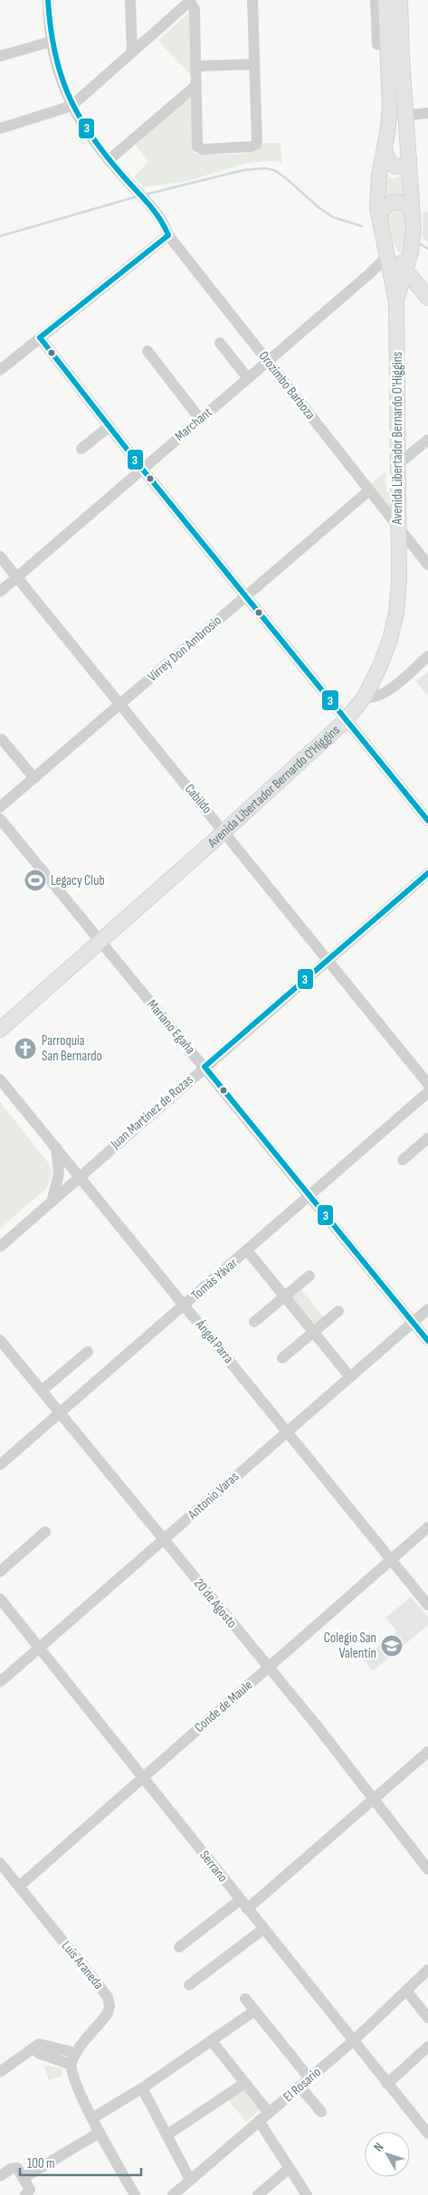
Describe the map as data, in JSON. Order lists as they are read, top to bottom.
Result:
{
  "streets": {
    "main road": ["Avenida Libertador Bernardo O'Higgins"],
    "street": [
      "Orozimbo Barboza",
      "Marchant",
      "Virrey Don Ambrosio",
      "Cabildo",
      "Mariano Egaña",
      "Juan Martínez de Rozas",
      "Tomás Yávar",
      "Ángel Parra",
      "Antonio Varas",
      "20 de Agosto",
      "Conde de Maule",
      "Serrano",
      "Luis Araneda",
      "El Rosario"
    ]
  },
  "crossings": [
    ["Orozimbo Barboza", "Marchant"],
    ["Orozimbo Barboza", "Avenida Libertador Bernardo O'Higgins"],
    ["Orozimbo Barboza", "Virrey Don Ambrosio"],
    ["Marchant", "Avenida Libertador Bernardo O'Higgins"],
    ["Marchant", "Cabildo"],
    ["Avenida Libertador Bernardo O'Higgins", "Cabildo"],
    ["Avenida Libertador Bernardo O'Higgins", "Mariano Egaña"],
    ["Virrey Don Ambrosio", "Cabildo"],
    ["Cabildo", "Juan Martínez de Rozas"],
    ["Mariano Egaña", "Juan Martínez de Rozas"],
    ["Mariano Egaña", "Tomás Yávar"],
    ["Mariano Egaña", "Antonio Varas"],
    ["Juan Martínez de Rozas", "Ángel Parra"],
    ["Tomás Yávar", "Ángel Parra"],
    ["Tomás Yávar", "20 de Agosto"],
    ["Ángel Parra", "Antonio Varas"],
    ["Ángel Parra", "Conde de Maule"],
    ["Antonio Varas", "20 de Agosto"],
    ["Antonio Varas", "Serrano"],
    ["20 de Agosto", "Conde de Maule"],
    ["Conde de Maule", "Serrano"],
    ["Conde de Maule", "Luis Araneda"],
    ["Serrano", "El Rosario"]
  ],
  "places": {
    "sports": ["Legacy Club"],
    "church": ["Parroquia San Bernardo"],
    "school or university": ["Colegio San Valentín"]
  },
  "lines": ["transit line 3"],
  "scale_bar": "100 m",
  "north": "top left"
}
